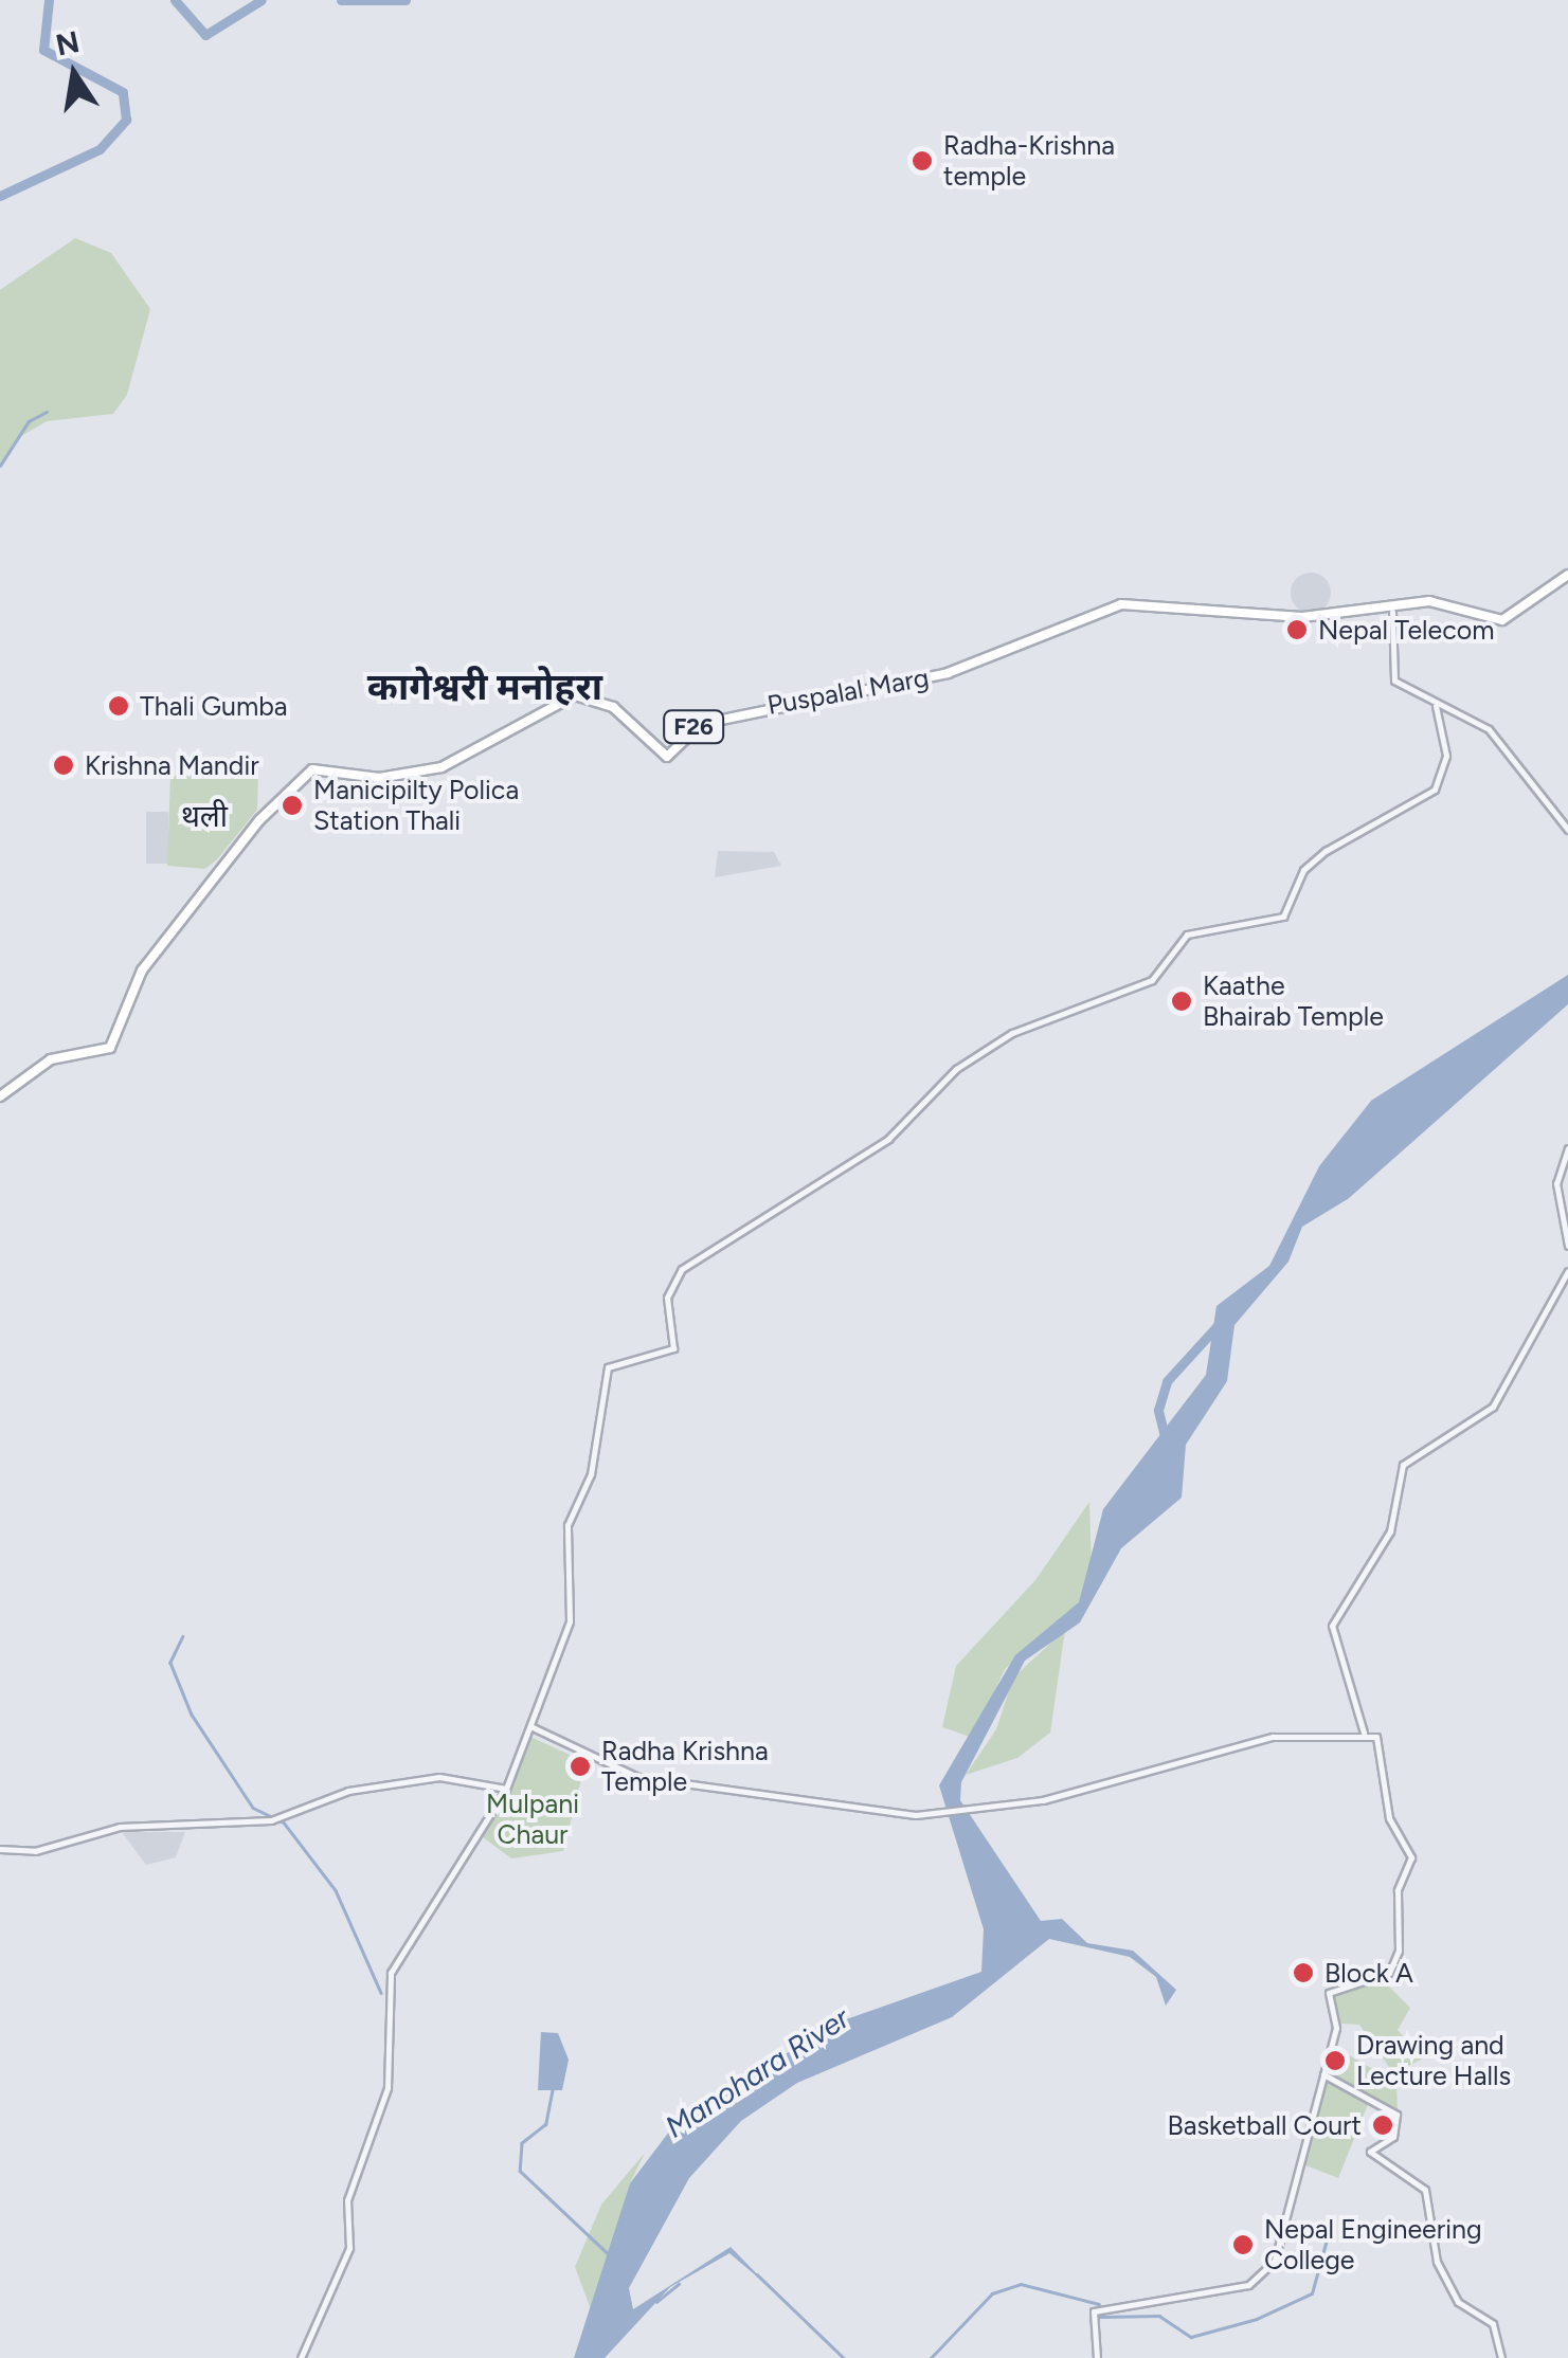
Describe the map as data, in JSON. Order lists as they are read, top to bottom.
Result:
{
  "streets": {
    "main road": ["Puspalal Marg", "F26"]
  },
  "districts": ["कागेश्वरी मनोहरा", "थली"],
  "water": ["Manohara River"],
  "parks": ["Mulpani Chaur"],
  "places": [
    "Radha-Krishna temple",
    "Nepal Telecom",
    "Thali Gumba",
    "Krishna Mandir",
    "Manicipilty Polica Station Thali",
    "Kaathe Bhairab Temple",
    "Radha Krishna Temple",
    "Block A",
    "Drawing and Lecture Halls",
    "Basketball Court",
    "Nepal Engineering College"
  ],
  "north": "top"
}
